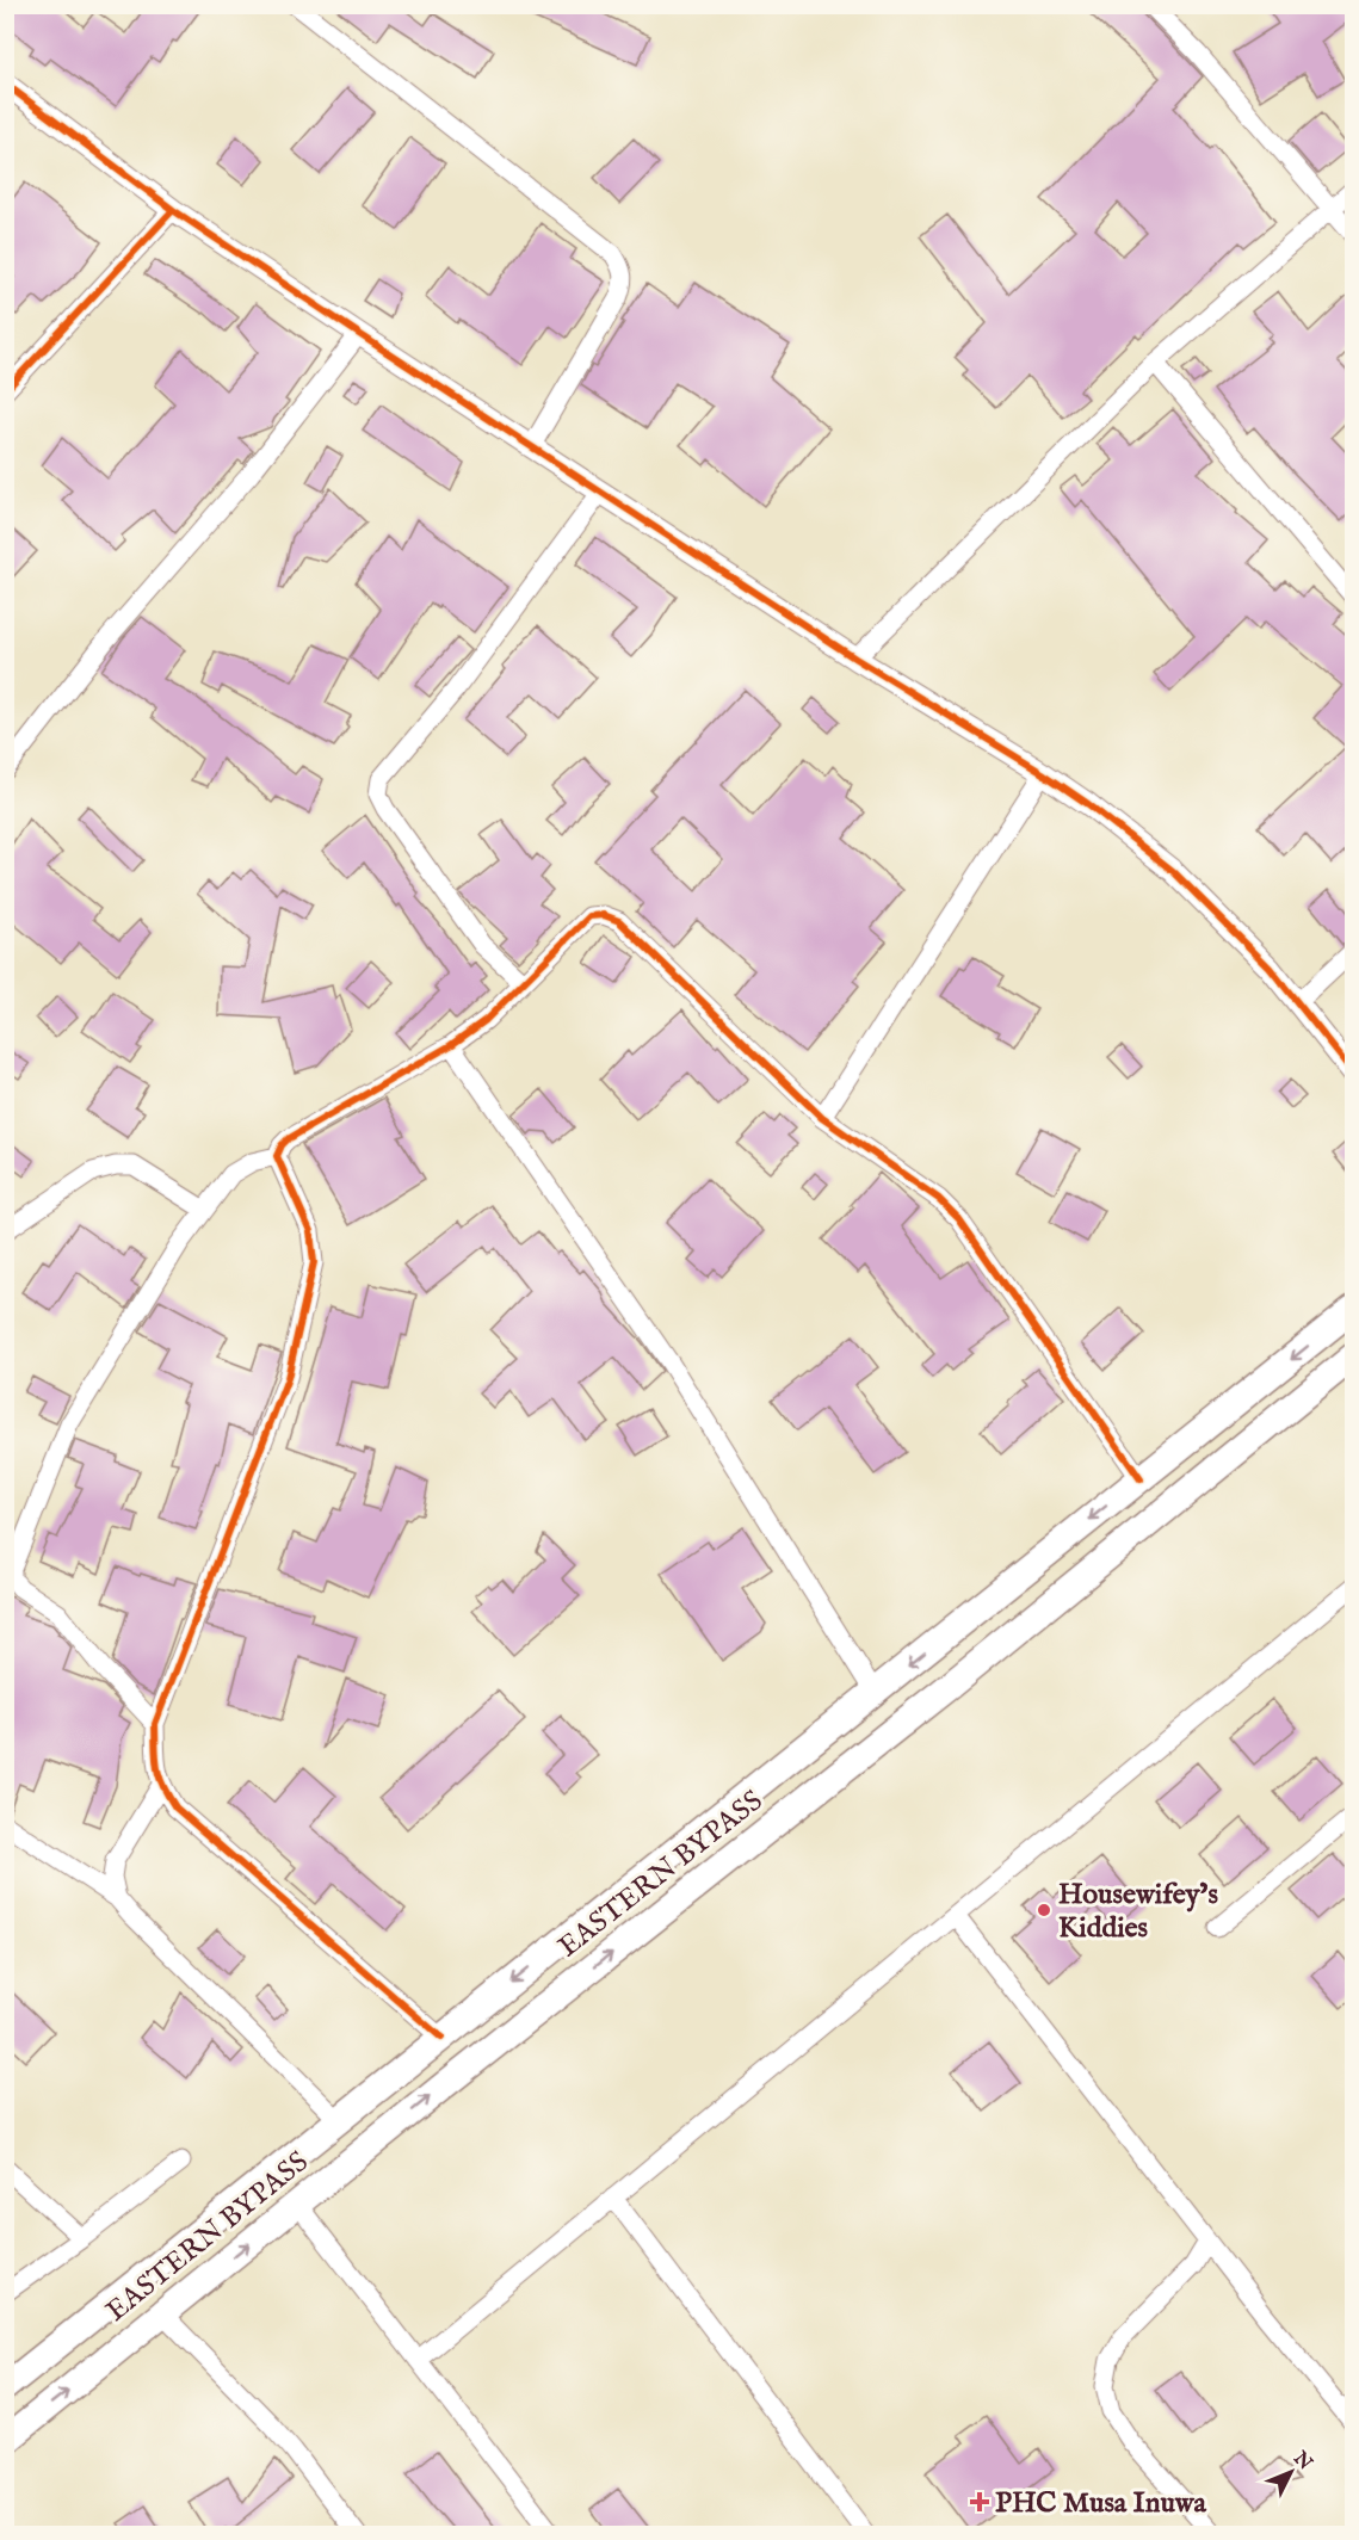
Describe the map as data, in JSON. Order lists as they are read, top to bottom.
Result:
{
  "streets": {
    "main road": ["EASTERN BYPASS"]
  },
  "places": {
    "other": ["Housewifey’s Kiddies"],
    "health": ["PHC Musa Inuwa"]
  },
  "north": "top right"
}
